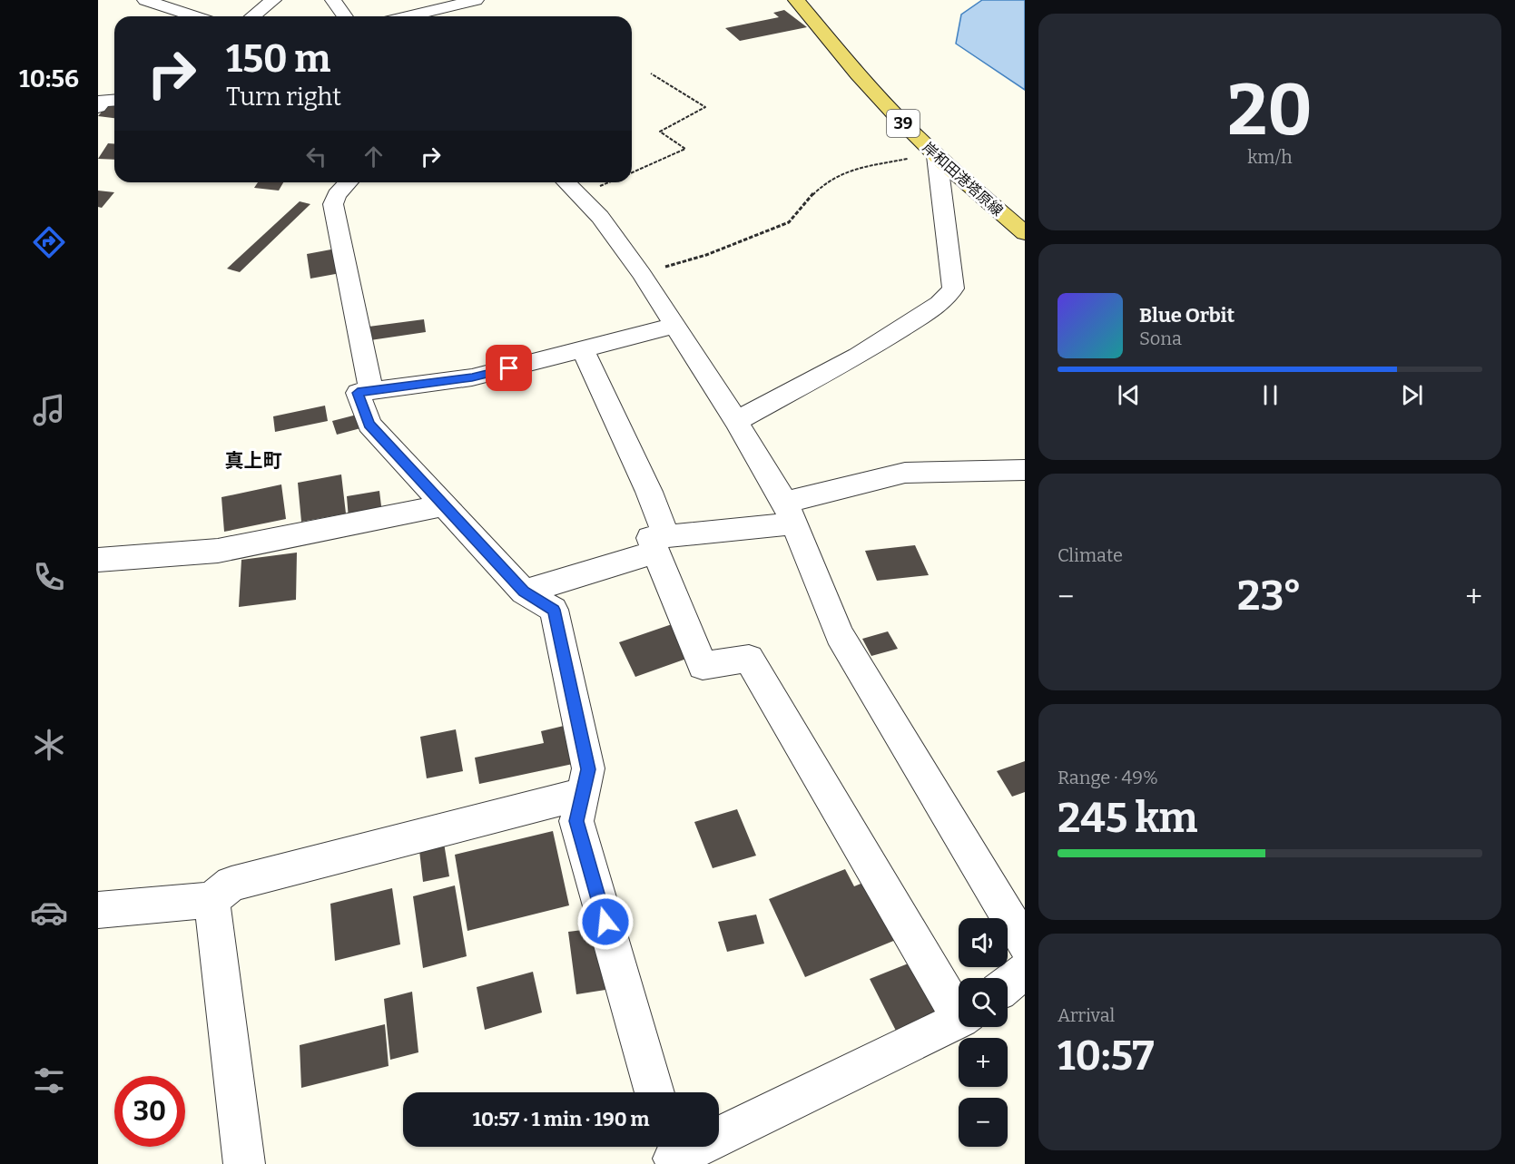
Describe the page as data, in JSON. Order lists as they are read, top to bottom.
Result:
{
  "streets": {
    "main road": ["39", "岸和田港塔原線"]
  },
  "districts": ["真上町"],
  "page": {
    "tabs": "10:56",
    "tile": [
      ["20", "km/h"],
      "Climate",
      ["Range · 49%", "245 km"],
      ["Arrival", "10:57"]
    ],
    "turn": ["150 m", "Turn right"],
    "song": ["Blue Orbit", "Sona"],
    "heat": ["−", "23°", "+"],
    "map_buttons": ["+", "−"],
    "limit": "30",
    "trip": "10:57 · 1 min · 190 m"
  }
}
